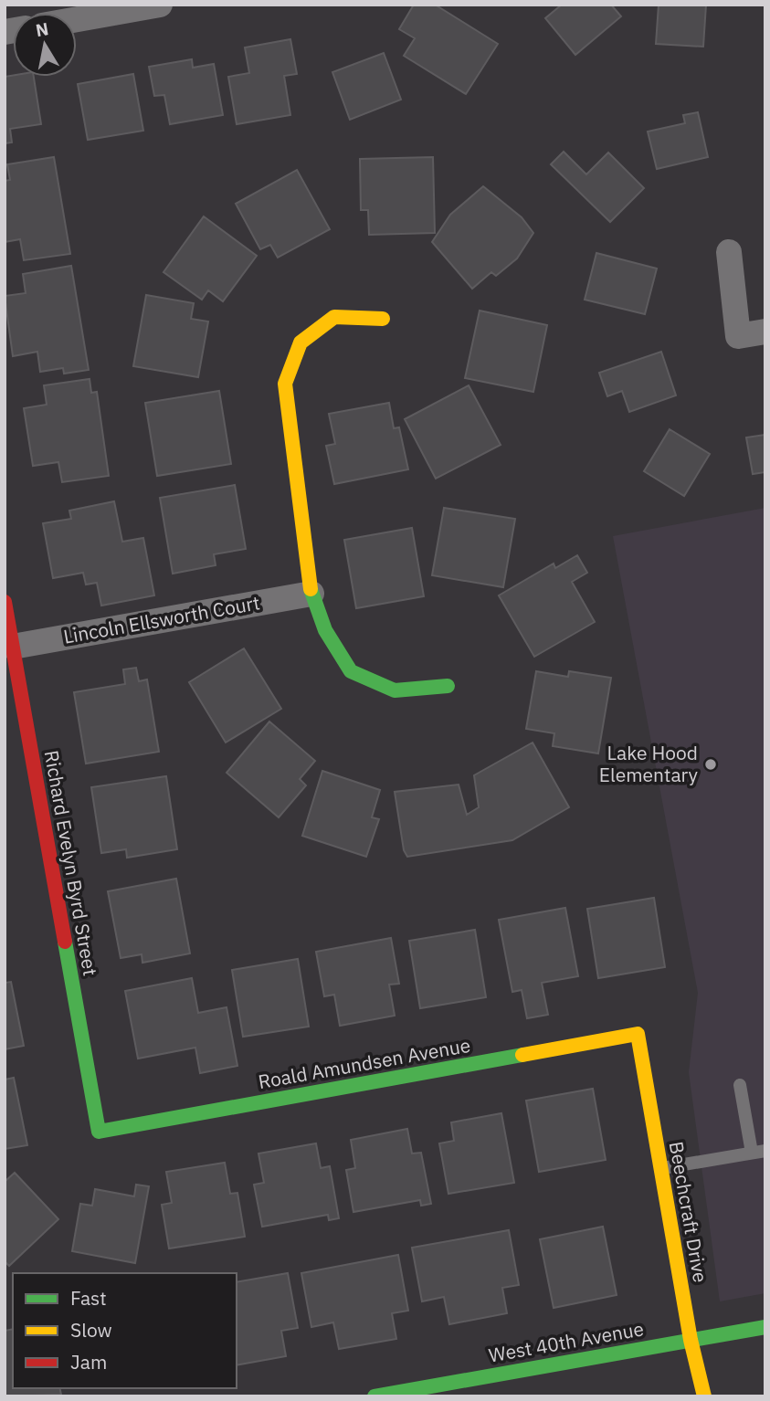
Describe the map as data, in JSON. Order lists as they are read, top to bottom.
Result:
{
  "streets": {
    "street": [
      "Lincoln Ellsworth Court",
      "Richard Evelyn Byrd Street",
      "Roald Amundsen Avenue",
      "Beechcraft Drive",
      "West 40th Avenue"
    ]
  },
  "crossings": [
    ["Lincoln Ellsworth Court", "Richard Evelyn Byrd Street"],
    ["Richard Evelyn Byrd Street", "Roald Amundsen Avenue"],
    ["Roald Amundsen Avenue", "Beechcraft Drive"],
    ["Beechcraft Drive", "West 40th Avenue"]
  ],
  "places": ["Lake Hood Elementary"],
  "legend": ["Fast", "Slow", "Jam"],
  "north": "top"
}
